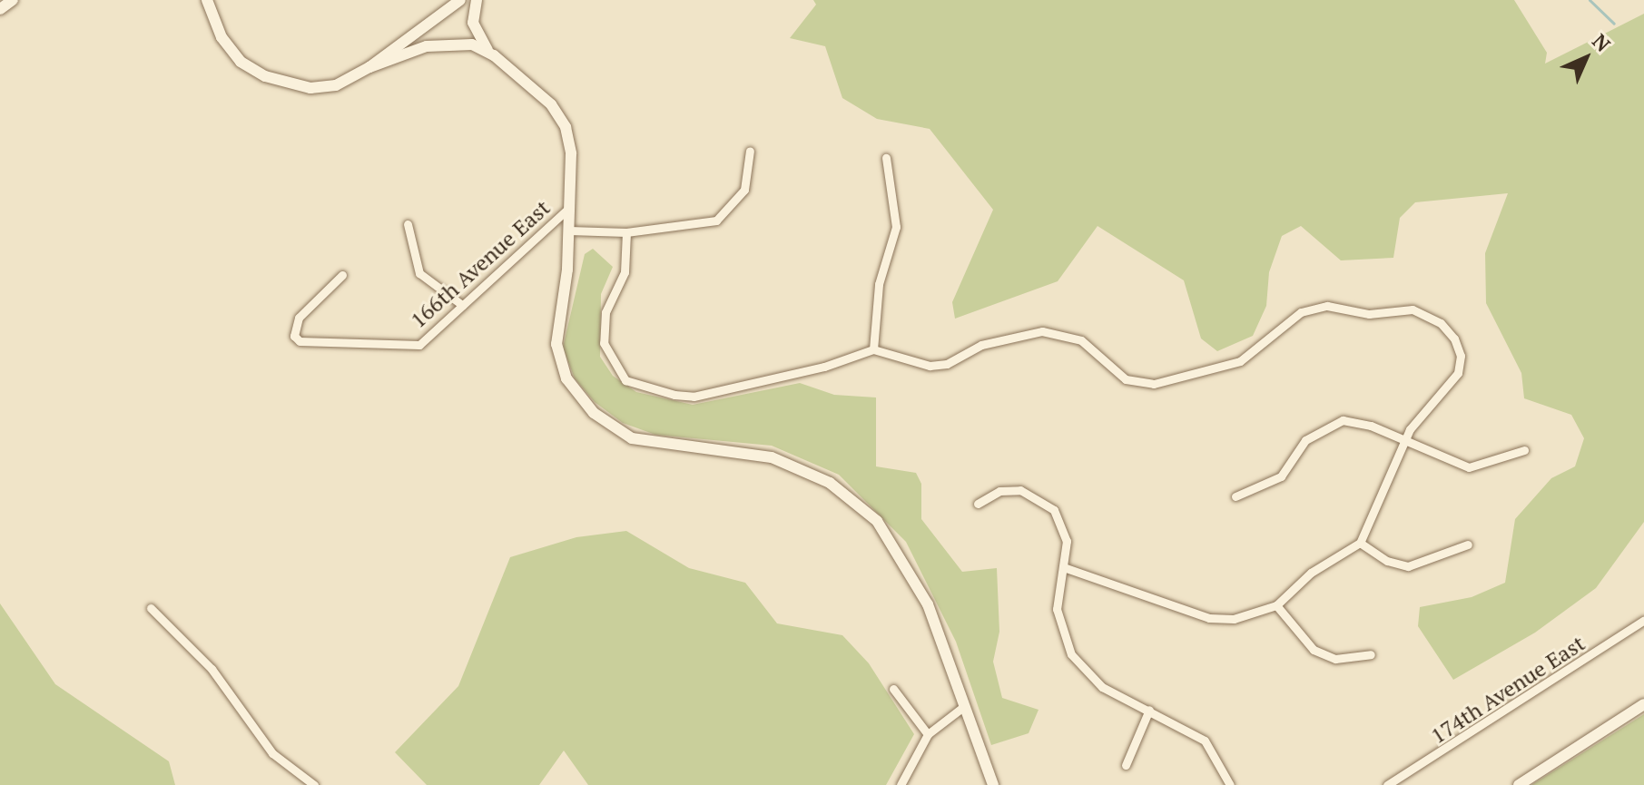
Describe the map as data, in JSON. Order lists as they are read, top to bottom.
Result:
{
  "streets": {
    "street": ["166th Avenue East", "174th Avenue East"]
  },
  "north": "top right"
}
